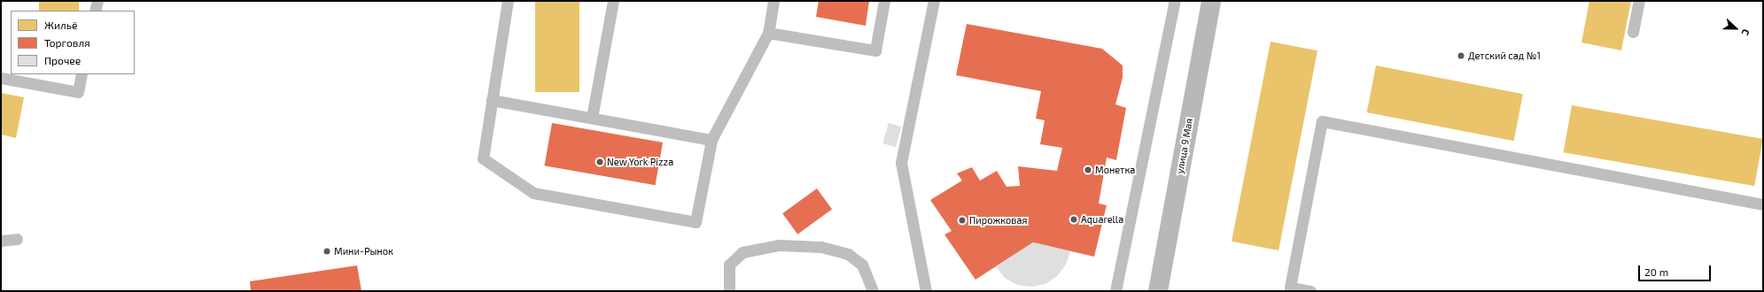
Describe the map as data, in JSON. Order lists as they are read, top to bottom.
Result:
{
  "streets": {
    "main road": ["улица 9 Мая"]
  },
  "places": [
    "Детский сад №1",
    "New York Pizza",
    "Монетка",
    "Aquarella",
    "Пирожковая",
    "Мини-Рынок"
  ],
  "legend": ["Жильё", "Торговля", "Прочее"],
  "scale_bar": "20 m",
  "north": "right"
}
